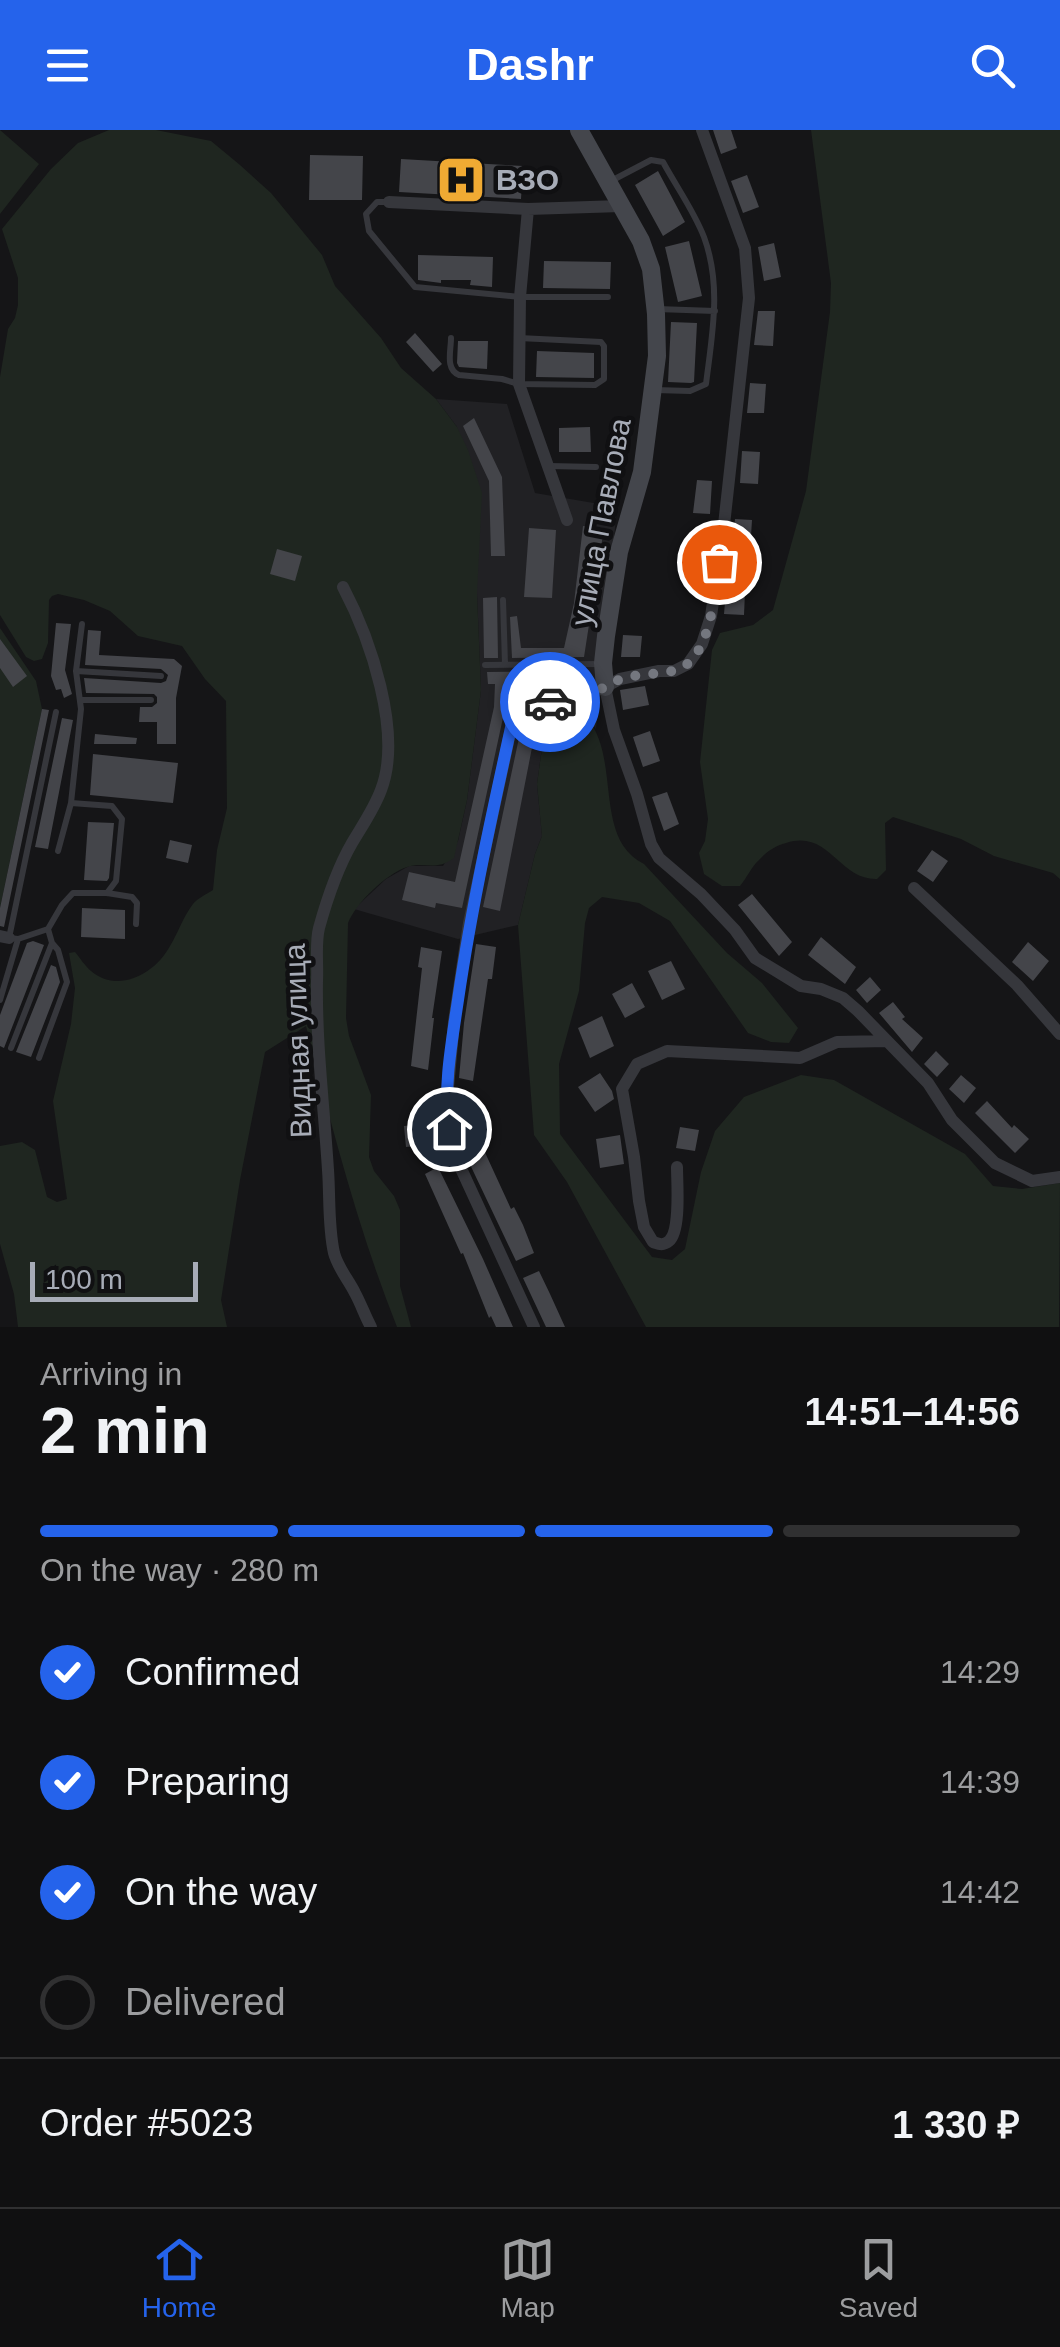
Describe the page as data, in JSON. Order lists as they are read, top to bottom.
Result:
{
  "streets": {
    "street": ["улица Павлова", "Видная улица"]
  },
  "places": {
    "hospital": ["ВЗО"]
  },
  "scale_bar": "100 m",
  "page": {
    "header": "Dashr",
    "scale": "100 m",
    "heading": ["2 min", "Arriving in", "14:51–14:56"],
    "panel": ["Order #5023", "1 330 ₽"],
    "bar": "On the way · 280 m",
    "list": [
      ["Confirmed", "14:29"],
      ["Preparing", "14:39"],
      ["On the way", "14:42"],
      "Delivered"
    ],
    "tabs": ["Home", "Map", "Saved"]
  }
}
